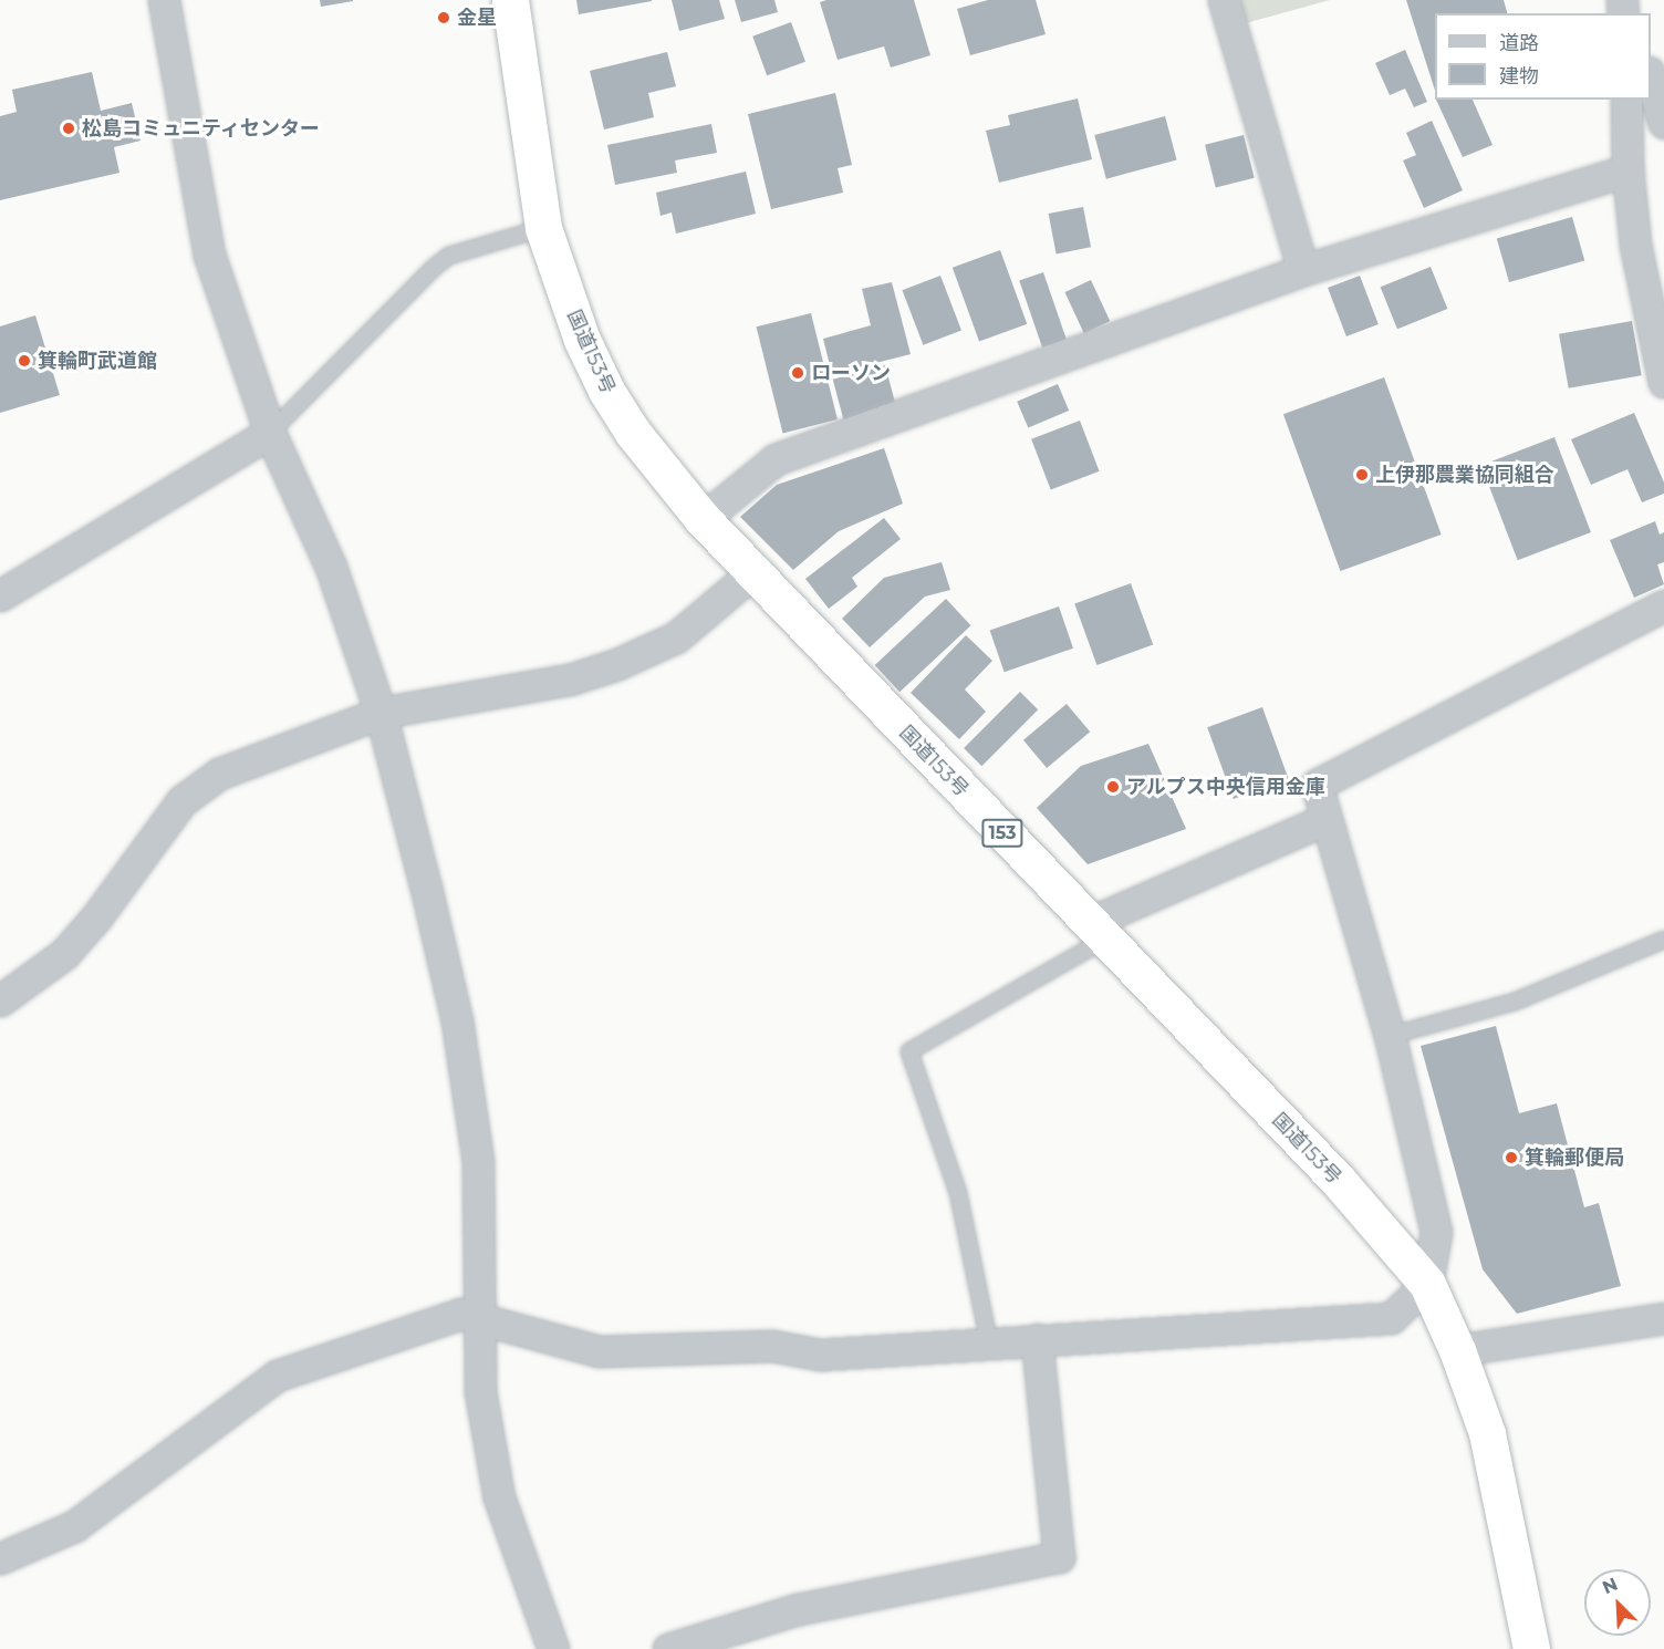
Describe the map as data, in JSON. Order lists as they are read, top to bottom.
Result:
{
  "streets": {
    "highway": ["国道153号", "153"]
  },
  "places": [
    "金星",
    "松島コミュニティセンター",
    "箕輪町武道館",
    "ローソン",
    "上伊那農業協同組合",
    "アルプス中央信用金庫",
    "箕輪郵便局"
  ],
  "legend": ["道路", "建物"],
  "north": "top left"
}
